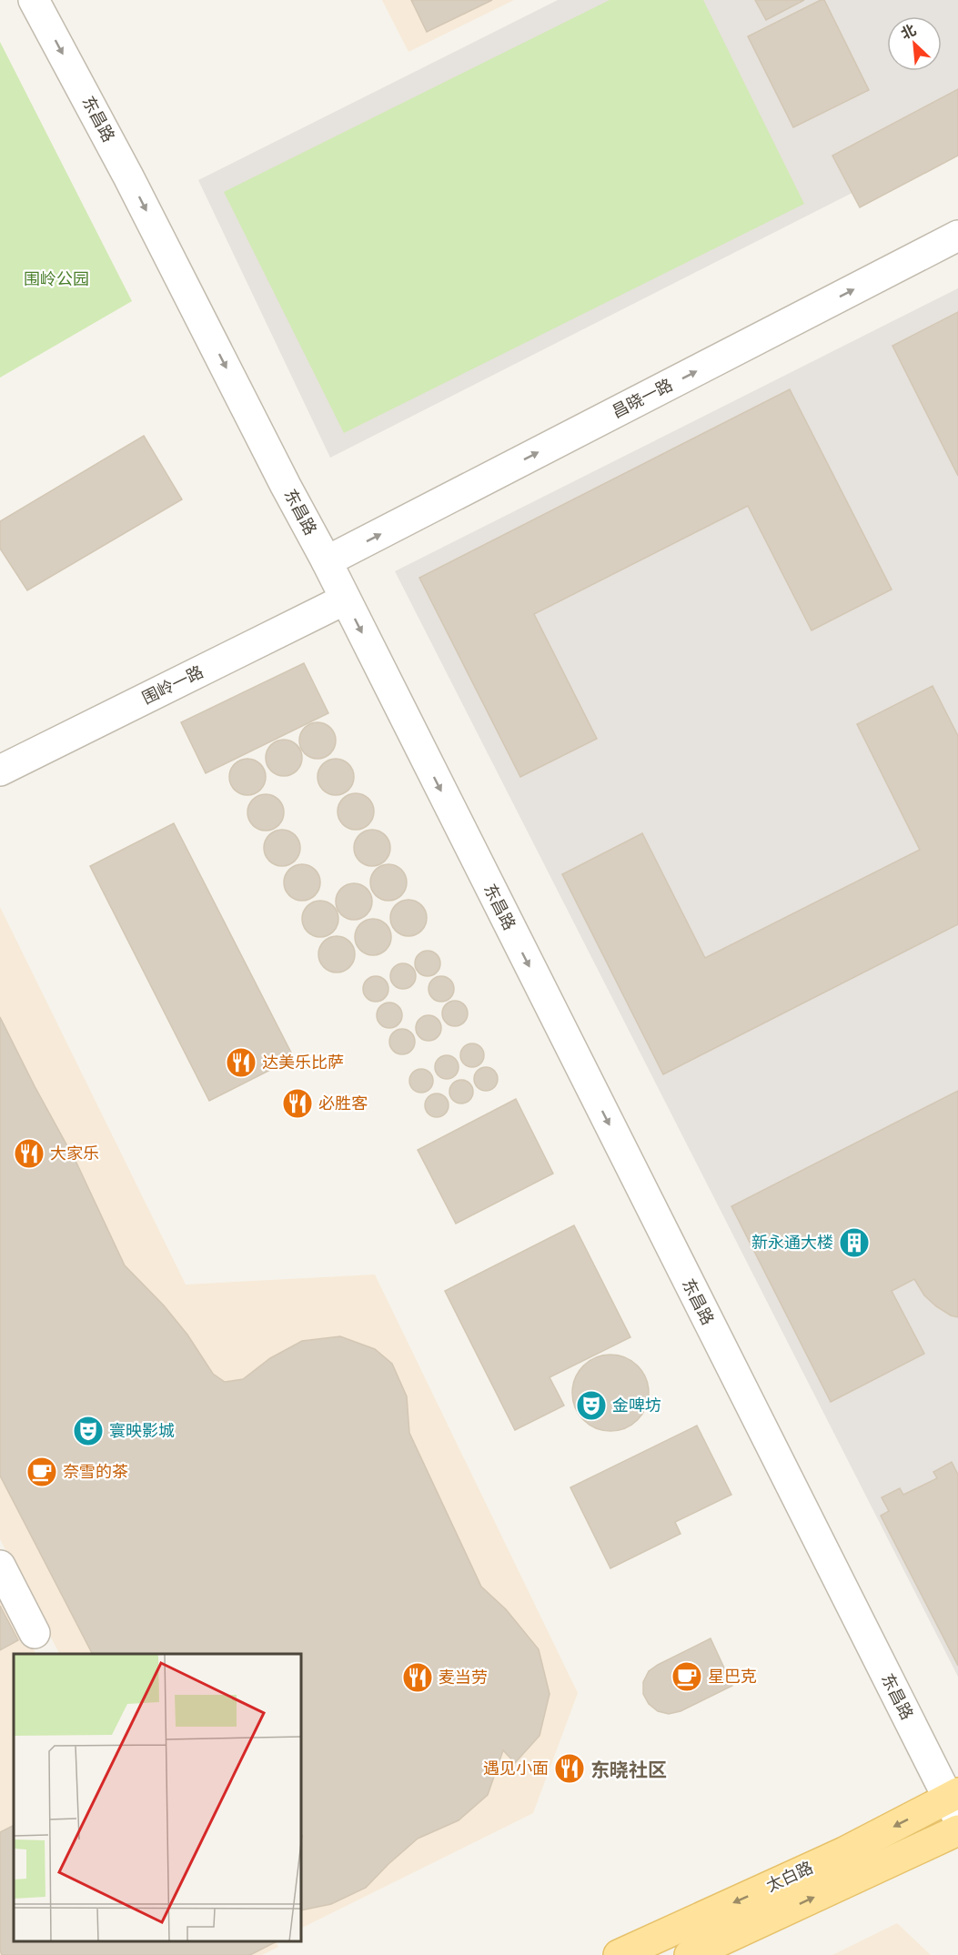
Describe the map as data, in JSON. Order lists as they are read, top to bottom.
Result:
{
  "streets": {
    "main road": ["太白路"],
    "street": ["东昌路", "昌晓一路", "围岭一路"]
  },
  "crossings": [
    ["东昌路", "昌晓一路"],
    ["东昌路", "围岭一路"],
    ["东昌路", "太白路"]
  ],
  "one_way": ["东昌路", "昌晓一路"],
  "districts": ["东晓社区"],
  "parks": ["围岭公园"],
  "places": {
    "restaurant": [
      "达美乐比萨",
      "必胜客",
      "大家乐",
      "麦当劳",
      "遇见小面"
    ],
    "building": ["新永通大楼"],
    "theatre": ["金啤坊", "寰映影城"],
    "cafe": ["奈雪的茶", "星巴克"]
  },
  "north": "top left"
}
